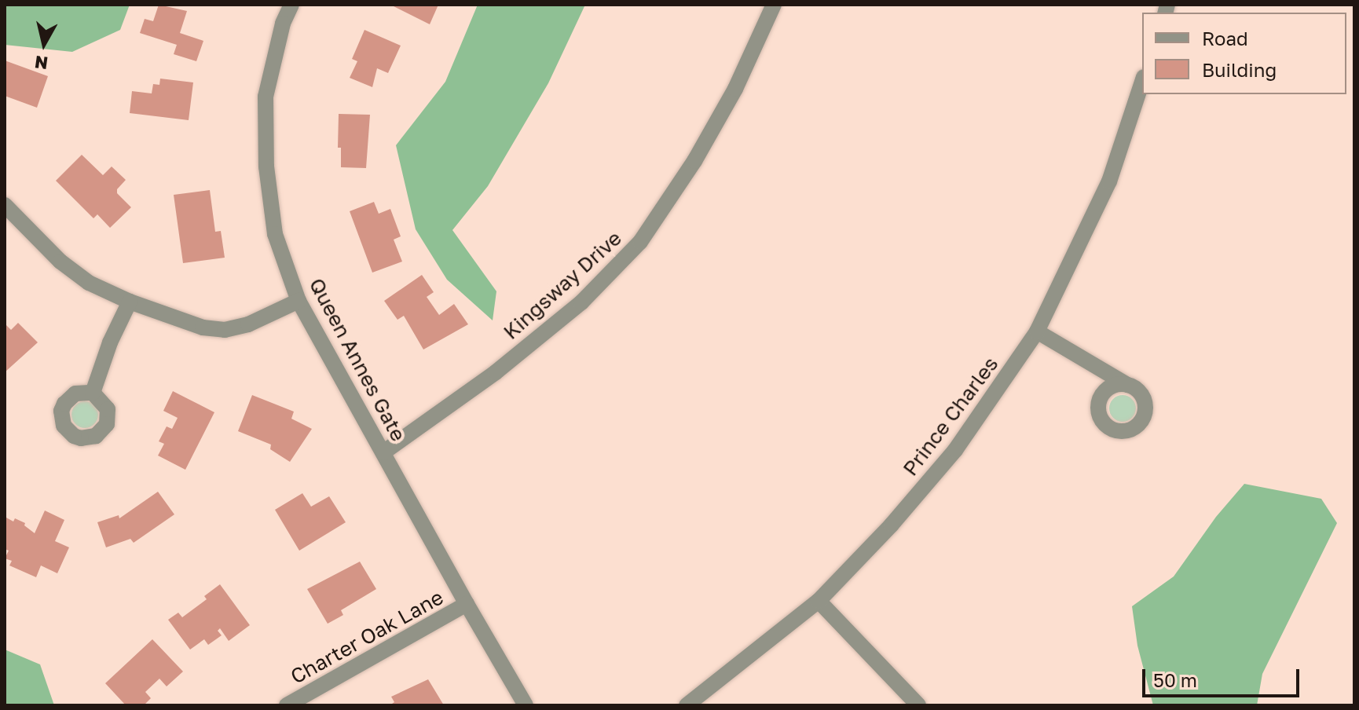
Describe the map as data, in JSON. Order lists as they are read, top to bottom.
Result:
{
  "streets": {
    "street": [
      "Kingsway Drive",
      "Queen Annes Gate",
      "Prince Charles",
      "Charter Oak Lane"
    ]
  },
  "crossings": [
    ["Kingsway Drive", "Queen Annes Gate"],
    ["Queen Annes Gate", "Charter Oak Lane"]
  ],
  "legend": ["Road", "Building"],
  "scale_bar": "50 m",
  "north": "bottom"
}
